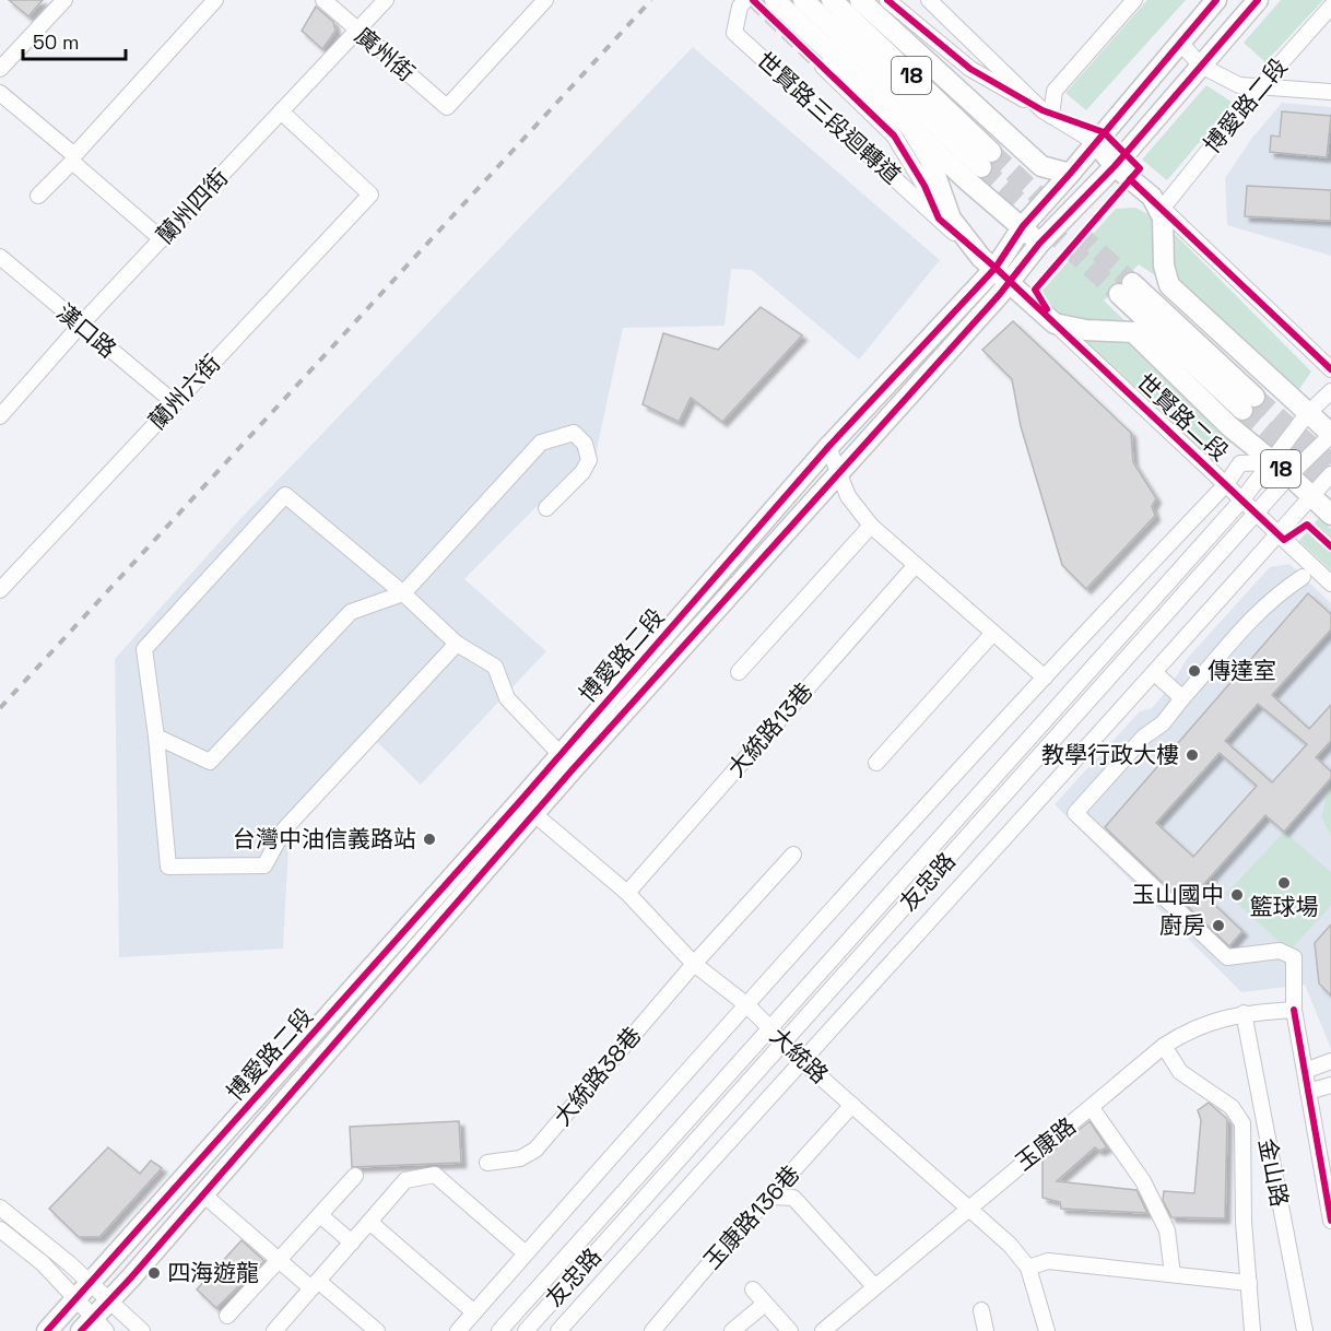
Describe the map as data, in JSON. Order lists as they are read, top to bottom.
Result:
{
  "streets": {
    "main road": ["18", "博愛路二段", "世賢路二段"],
    "street": [
      "廣州街",
      "世賢路三段迴轉道",
      "蘭州四街",
      "漢口路",
      "蘭州六街",
      "大統路13巷",
      "友忠路",
      "大統路",
      "大統路38巷",
      "玉康路",
      "金山路",
      "玉康路136巷"
    ]
  },
  "crossings": [
    ["廣州街", "蘭州四街"],
    ["18", "博愛路二段"],
    ["18", "友忠路"],
    ["博愛路二段", "大統路"],
    ["蘭州四街", "漢口路"],
    ["蘭州四街", "蘭州六街"],
    ["漢口路", "蘭州六街"],
    ["世賢路二段", "友忠路"],
    ["大統路13巷", "大統路"],
    ["友忠路", "大統路"],
    ["大統路", "大統路38巷"],
    ["大統路", "玉康路"],
    ["大統路", "玉康路136巷"],
    ["玉康路", "金山路"]
  ],
  "places": [
    "傳達室",
    "教學行政大樓",
    "台灣中油信義路站",
    "籃球場",
    "玉山國中",
    "廚房",
    "四海遊龍"
  ],
  "scale_bar": "50 m"
}
